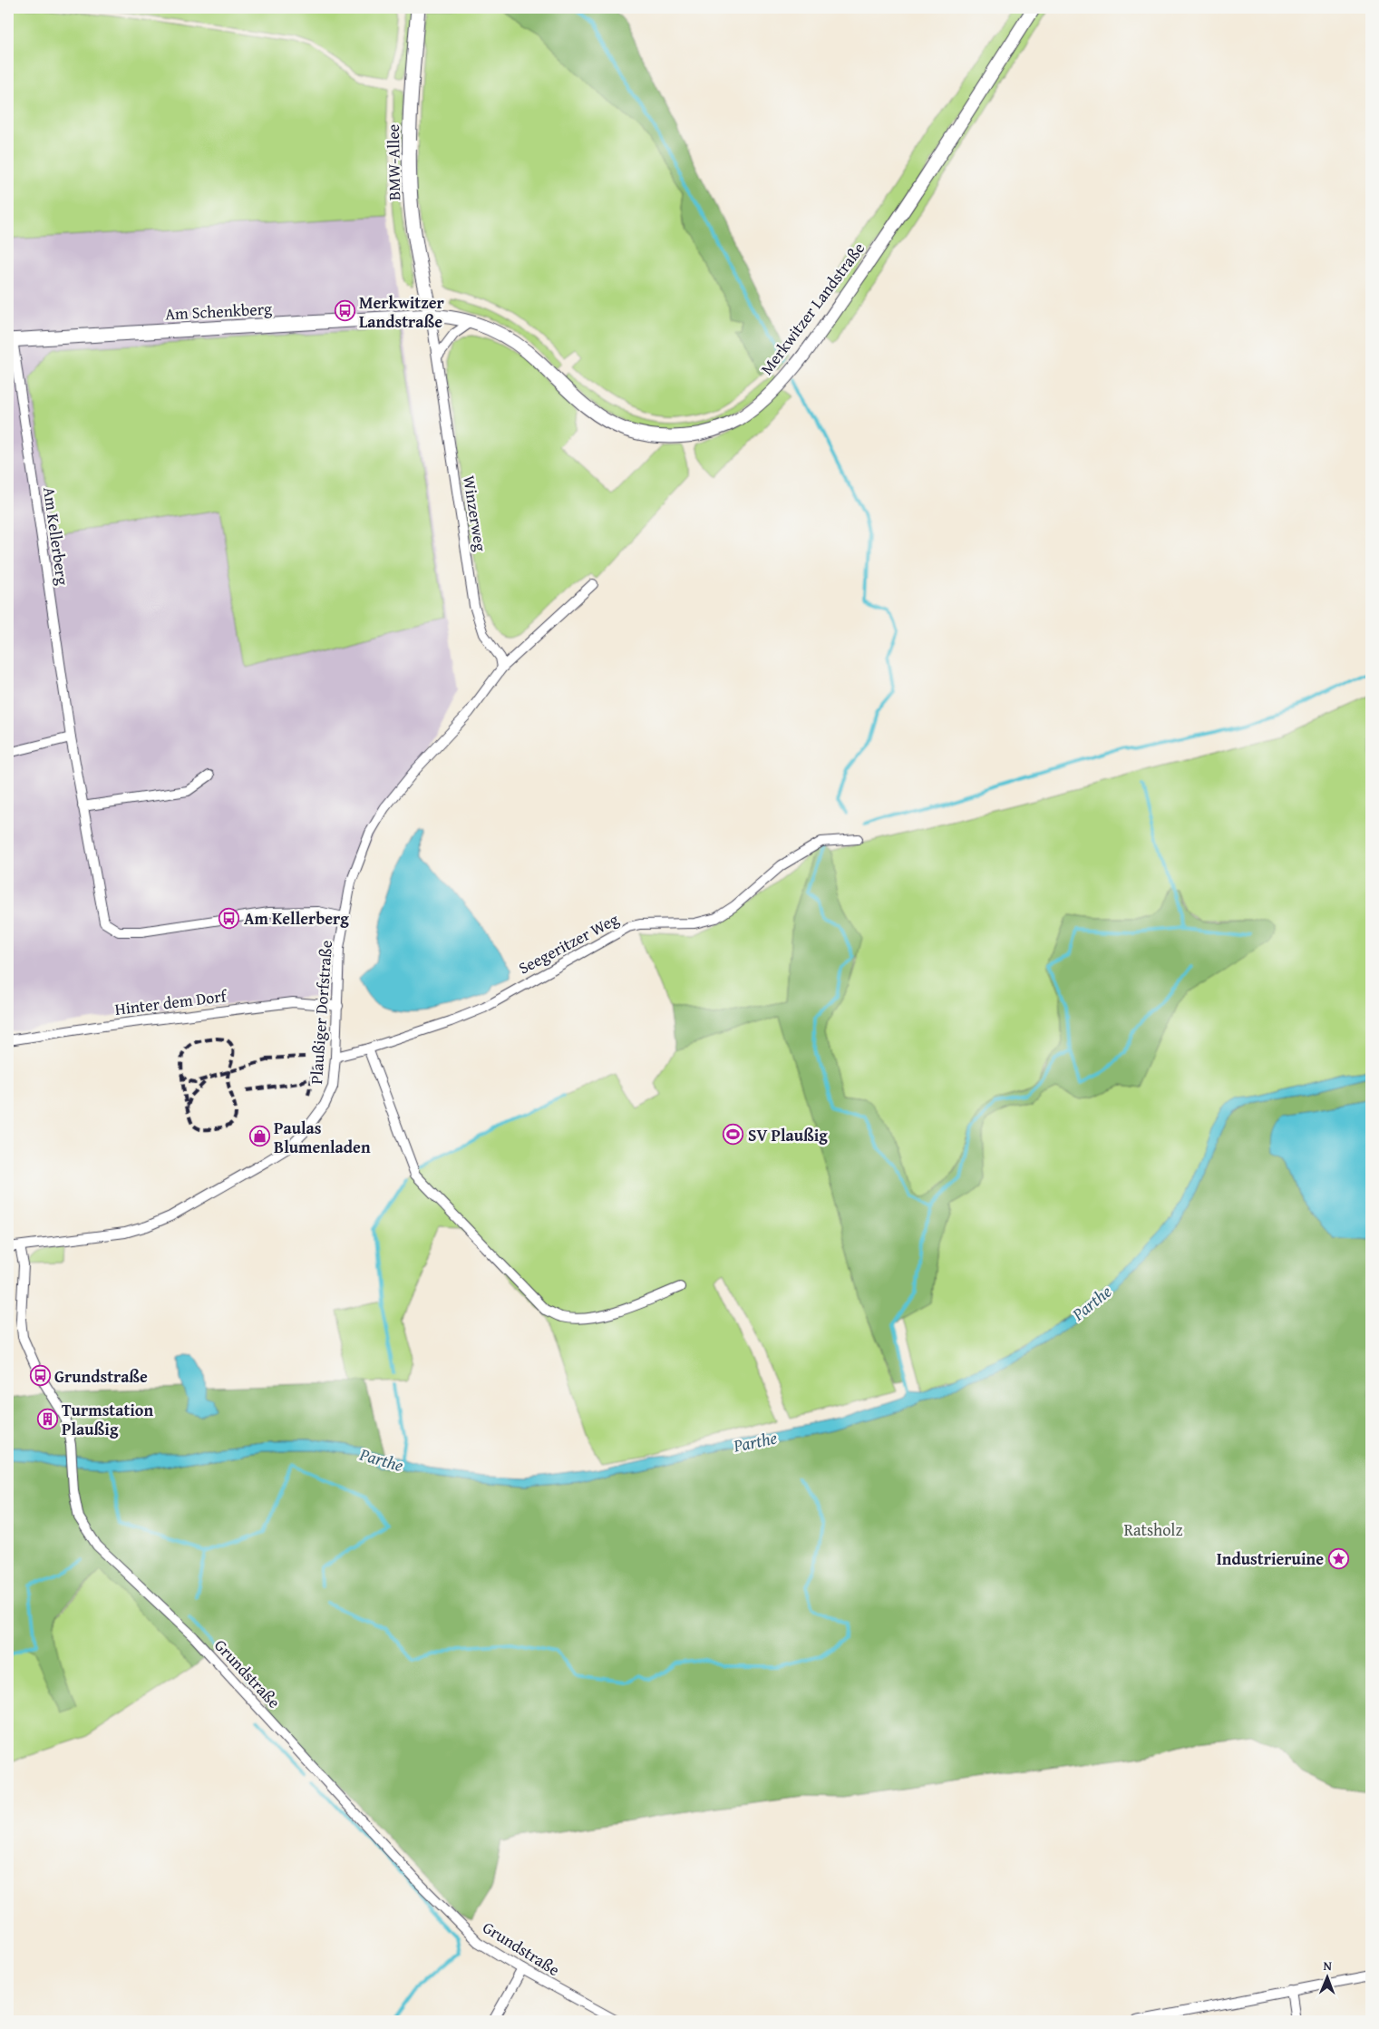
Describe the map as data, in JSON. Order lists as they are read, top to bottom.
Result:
{
  "streets": {
    "main road": ["BMW-Allee", "Am Schenkberg"],
    "street": [
      "Merkwitzer Landstraße",
      "Winzerweg",
      "Am Kellerberg",
      "Seegeritzer Weg",
      "Hinter dem Dorf",
      "Plaußiger Dorfstraße",
      "Grundstraße"
    ]
  },
  "crossings": [
    ["BMW-Allee", "Merkwitzer Landstraße"],
    ["BMW-Allee", "Am Schenkberg"],
    ["BMW-Allee", "Winzerweg"],
    ["Merkwitzer Landstraße", "Am Schenkberg"],
    ["Merkwitzer Landstraße", "Winzerweg"],
    ["Am Schenkberg", "Winzerweg"],
    ["Am Schenkberg", "Am Kellerberg"],
    ["Winzerweg", "Plaußiger Dorfstraße"],
    ["Am Kellerberg", "Plaußiger Dorfstraße"],
    ["Seegeritzer Weg", "Plaußiger Dorfstraße"],
    ["Hinter dem Dorf", "Plaußiger Dorfstraße"],
    ["Plaußiger Dorfstraße", "Grundstraße"]
  ],
  "water": ["Parthe"],
  "parks": ["Ratsholz"],
  "places": {
    "bus stop": ["Merkwitzer Landstraße", "Am Kellerberg", "Grundstraße"],
    "sports": ["SV Plaußig"],
    "shop": ["Paulas Blumenladen"],
    "building": ["Turmstation Plaußig"],
    "place": ["Industrieruine"]
  },
  "north": "top"
}
